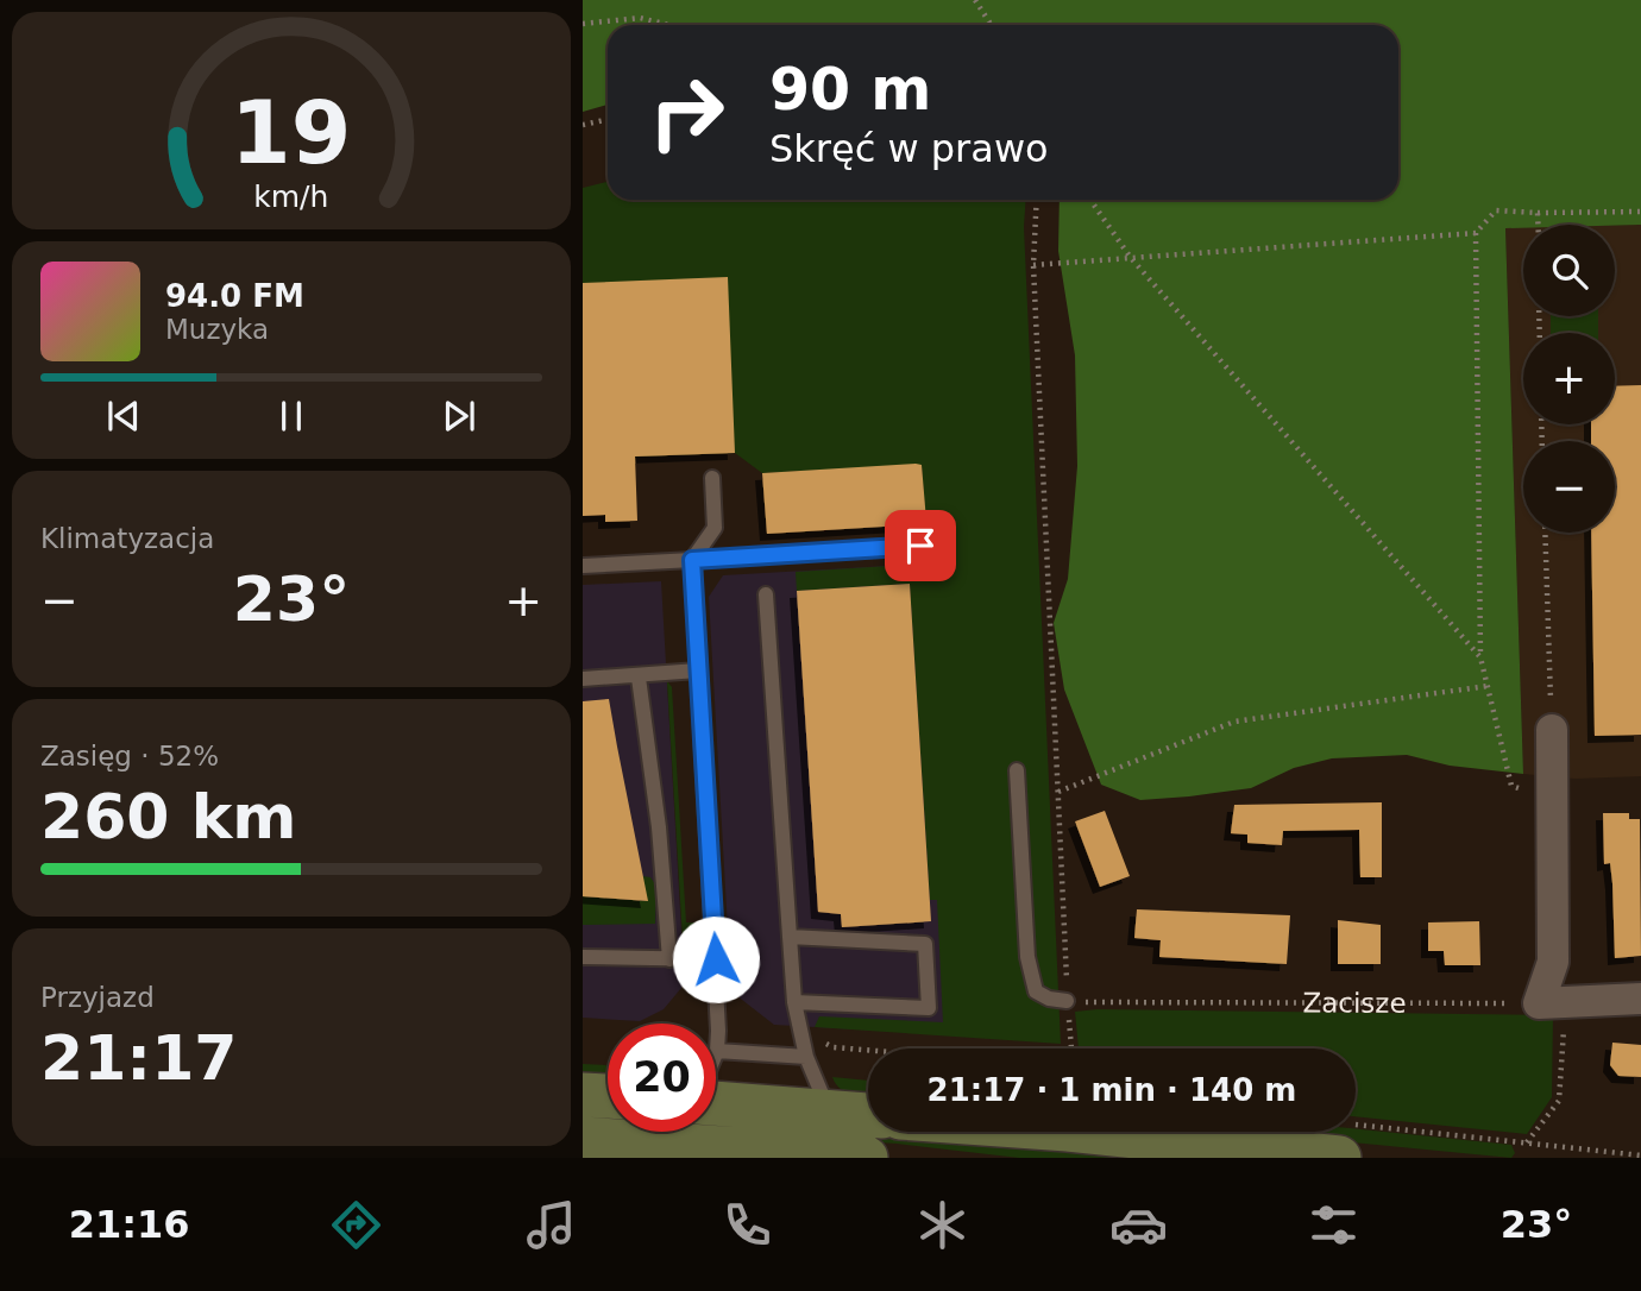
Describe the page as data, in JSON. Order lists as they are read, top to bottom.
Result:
{
  "streets": {
    "path": ["Zacisze"]
  },
  "page": {
    "turn": ["90 m", "Skręć w prawo"],
    "map_buttons": ["+", "−"],
    "song": ["94.0 FM", "Muzyka"],
    "tile": [
      "Klimatyzacja",
      ["Zasięg · 52%", "260 km"],
      ["Przyjazd", "21:17"]
    ],
    "heat": ["−", "23°", "+"],
    "limit": "20",
    "trip": "21:17 · 1 min · 140 m",
    "tabs": ["21:16", "23°"],
    "gauge": ["19", "km/h"]
  }
}
